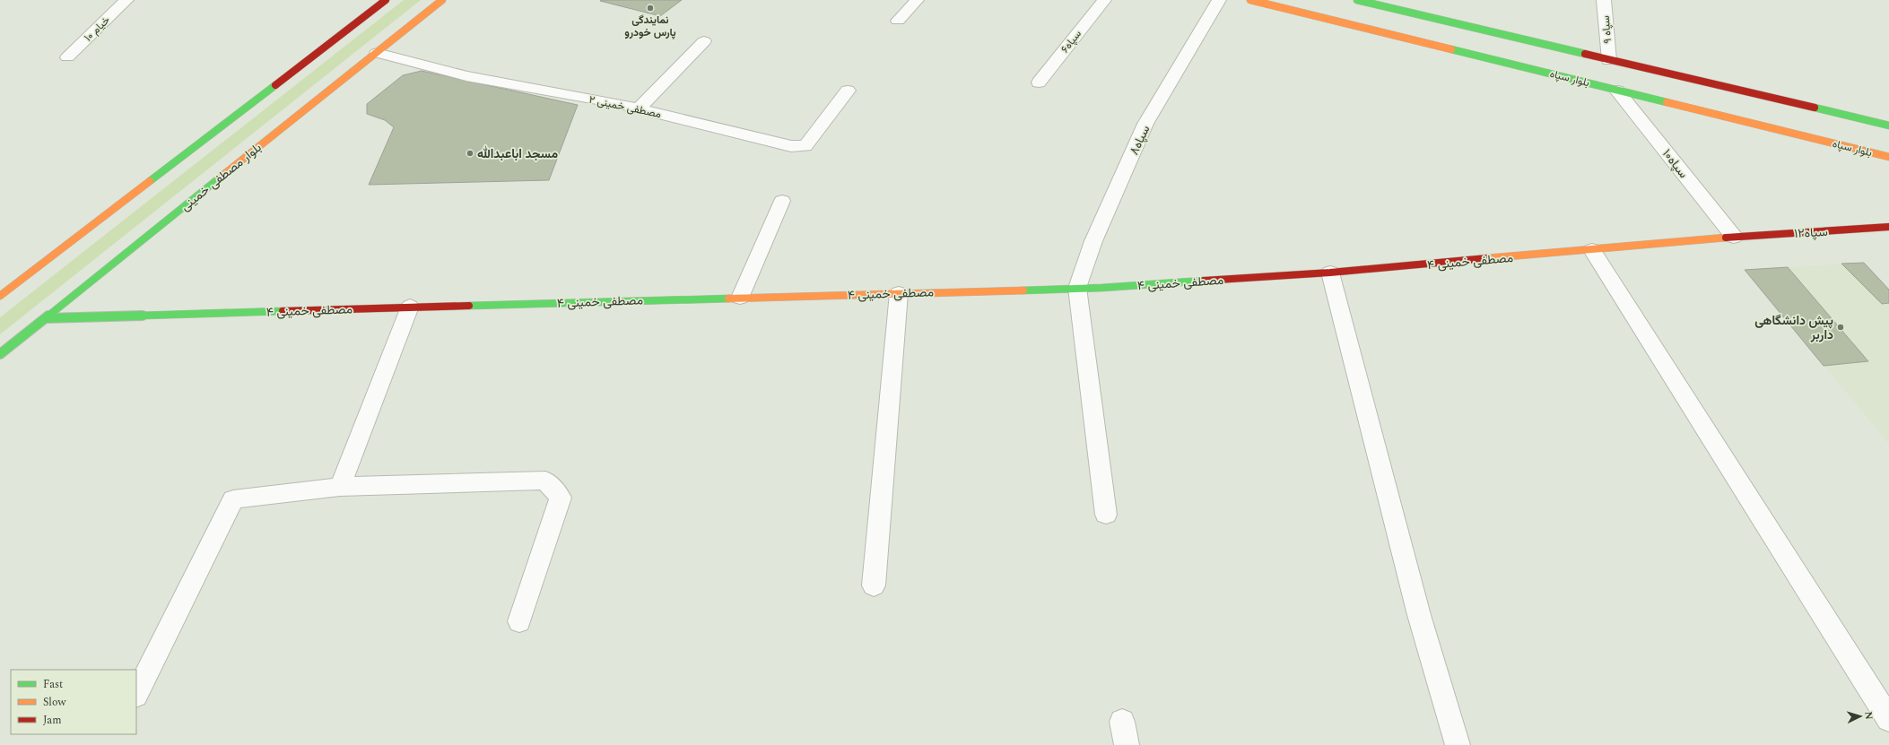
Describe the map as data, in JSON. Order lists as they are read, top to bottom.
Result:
{
  "streets": {
    "main road": [
      "بلوار سپاه",
      "بلوار مصطفی خمینی",
      "سپاه۱۲",
      "مصطفی خمینی ۴"
    ],
    "street": [
      "خیام ۱۰",
      "سپاه ۹",
      "سپاه۶",
      "مصطفی خمینی ۲",
      "سپاه۸",
      "سپاه۱۰"
    ]
  },
  "crossings": [
    ["بلوار سپاه", "سپاه۱۰"],
    ["مصطفی خمینی ۲", "بلوار مصطفی خمینی"],
    ["سپاه۸", "مصطفی خمینی ۴"],
    ["سپاه۱۰", "سپاه۱۲"],
    ["سپاه۱۰", "مصطفی خمینی ۴"],
    ["بلوار مصطفی خمینی", "مصطفی خمینی ۴"],
    ["سپاه۱۲", "مصطفی خمینی ۴"]
  ],
  "places": ["نمایندگی پارس خودرو", "مسجد اباعبدالله", "پیش دانشگاهی داربر"],
  "legend": ["Fast", "Slow", "Jam"],
  "north": "right"
}
